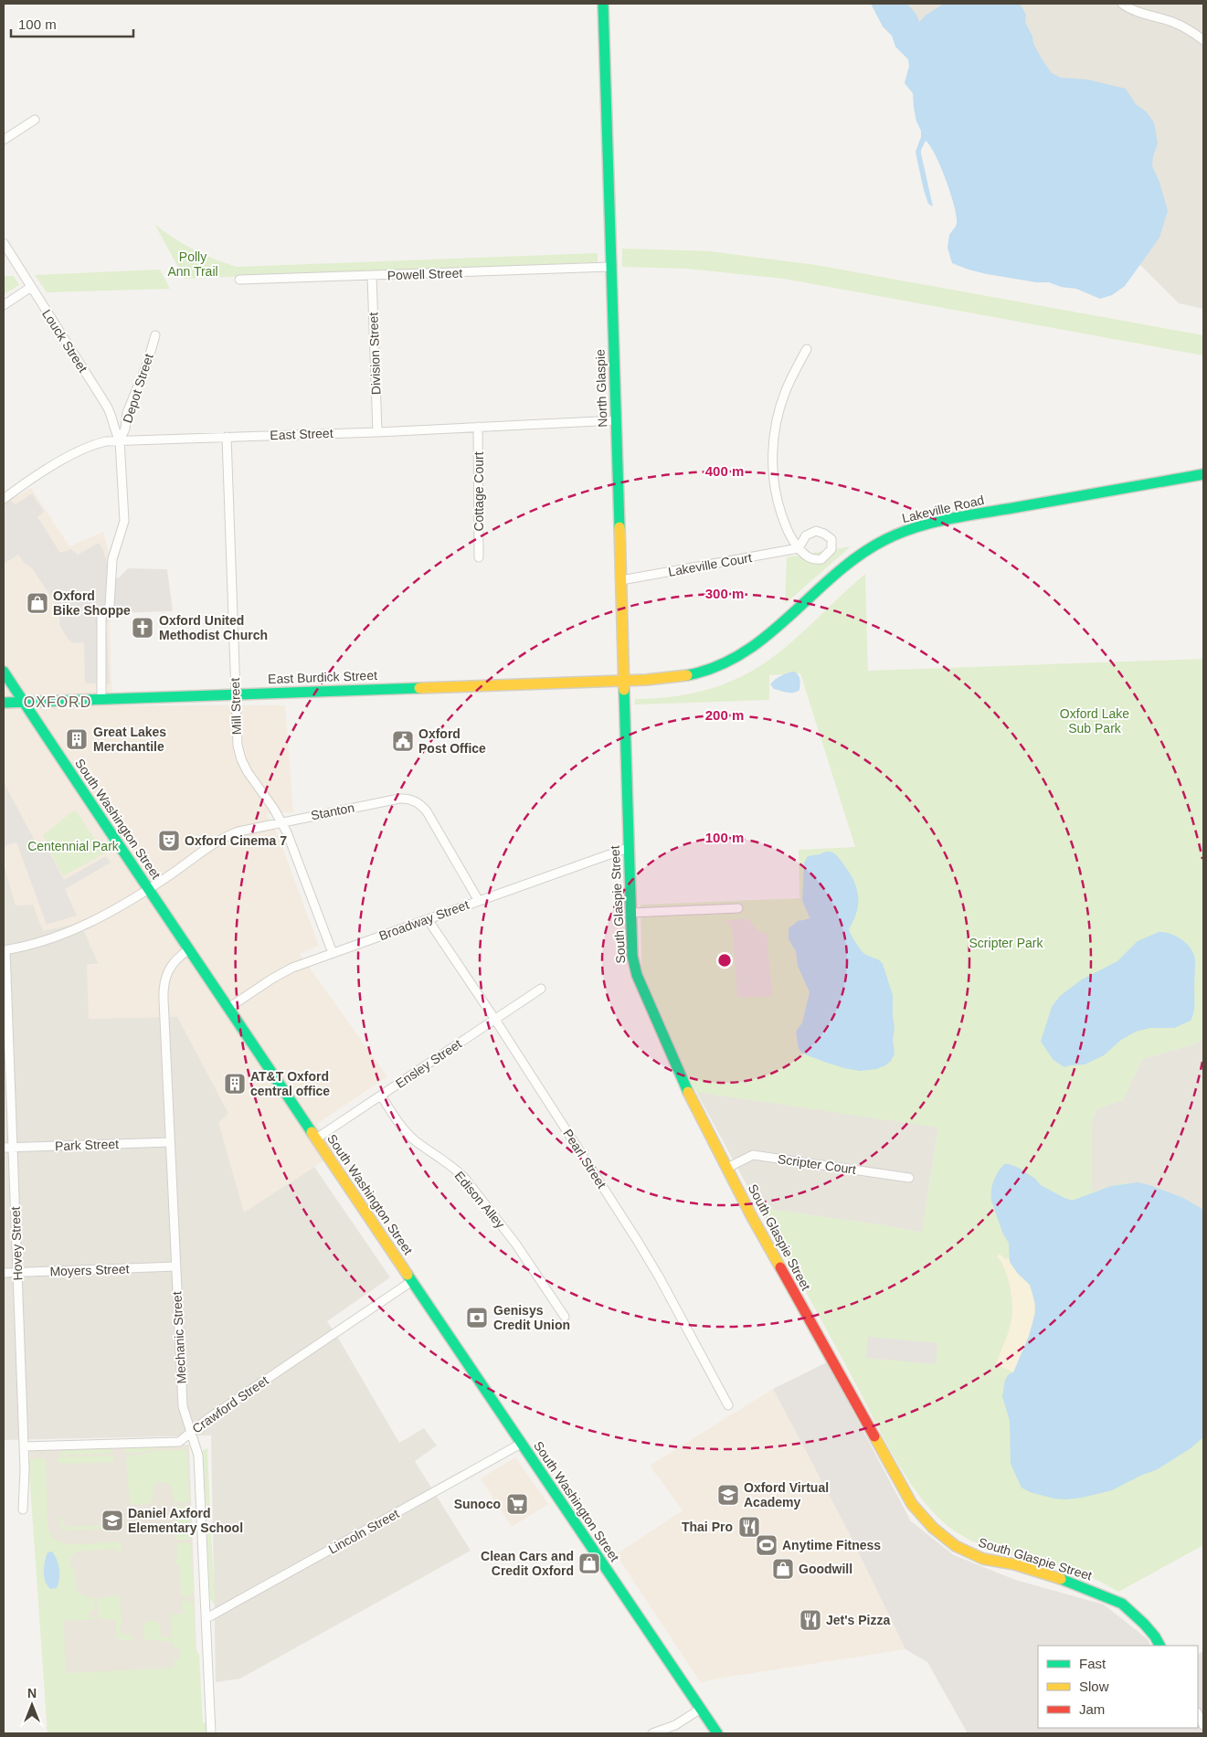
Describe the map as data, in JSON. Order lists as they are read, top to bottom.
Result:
{
  "streets": {
    "main road": [
      "North Glaspie",
      "Lakeville Road",
      "East Burdick Street",
      "South Washington Street",
      "South Glaspie Street"
    ],
    "street": [
      "Powell Street",
      "Louck Street",
      "Division Street",
      "Depot Street",
      "East Street",
      "Cottage Court",
      "Lakeville Court",
      "Mill Street",
      "Stanton",
      "Broadway Street",
      "Ensley Street",
      "Park Street",
      "Pearl Street",
      "Scripter Court",
      "Edison Alley",
      "Hovey Street",
      "Moyers Street",
      "Mechanic Street",
      "Crawford Street",
      "Lincoln Street"
    ]
  },
  "crossings": [
    ["Powell Street", "Division Street"],
    ["Powell Street", "North Glaspie"],
    ["Louck Street", "Depot Street"],
    ["Louck Street", "East Street"],
    ["Division Street", "East Street"],
    ["Depot Street", "East Street"],
    ["North Glaspie", "East Street"],
    ["North Glaspie", "Lakeville Road"],
    ["North Glaspie", "Lakeville Court"],
    ["North Glaspie", "East Burdick Street"],
    ["North Glaspie", "South Glaspie Street"],
    ["East Street", "Cottage Court"],
    ["East Street", "Mill Street"],
    ["Lakeville Road", "East Burdick Street"],
    ["Lakeville Road", "South Glaspie Street"],
    ["East Burdick Street", "Mill Street"],
    ["East Burdick Street", "South Washington Street"],
    ["East Burdick Street", "South Glaspie Street"],
    ["Mill Street", "Stanton"],
    ["Mill Street", "Broadway Street"],
    ["Stanton", "South Washington Street"],
    ["Stanton", "Broadway Street"],
    ["Stanton", "Hovey Street"],
    ["South Washington Street", "Broadway Street"],
    ["South Washington Street", "Ensley Street"],
    ["South Washington Street", "Mechanic Street"],
    ["South Washington Street", "Crawford Street"],
    ["South Washington Street", "Lincoln Street"],
    ["South Glaspie Street", "Broadway Street"],
    ["South Glaspie Street", "Scripter Court"],
    ["Broadway Street", "Pearl Street"],
    ["Ensley Street", "Pearl Street"],
    ["Ensley Street", "Edison Alley"],
    ["Park Street", "Hovey Street"],
    ["Park Street", "Mechanic Street"],
    ["Hovey Street", "Moyers Street"],
    ["Hovey Street", "Crawford Street"],
    ["Moyers Street", "Mechanic Street"],
    ["Mechanic Street", "Crawford Street"],
    ["Mechanic Street", "Lincoln Street"]
  ],
  "districts": ["OXFORD"],
  "parks": [
    "Polly Ann Trail",
    "Oxford Lake Sub Park",
    "Centennial Park",
    "Scripter Park"
  ],
  "places": {
    "shop": ["Oxford Bike Shoppe", "Clean Cars and Credit Oxford", "Goodwill"],
    "church": ["Oxford United Methodist Church"],
    "building": ["Great Lakes Merchantile", "AT&T Oxford central office"],
    "public building": ["Oxford Post Office"],
    "theatre": ["Oxford Cinema 7"],
    "bank": ["Genisys Credit Union"],
    "school or university": ["Oxford Virtual Academy", "Daniel Axford Elementary School"],
    "supermarket": ["Sunoco"],
    "restaurant": ["Thai Pro", "Jet's Pizza"],
    "sports": ["Anytime Fitness"]
  },
  "legend": ["Fast", "Slow", "Jam"],
  "scale_bar": "100 m",
  "north": "top",
  "rings": [
    "400 m",
    "300 m",
    "200 m",
    "100 m"
  ]
}
